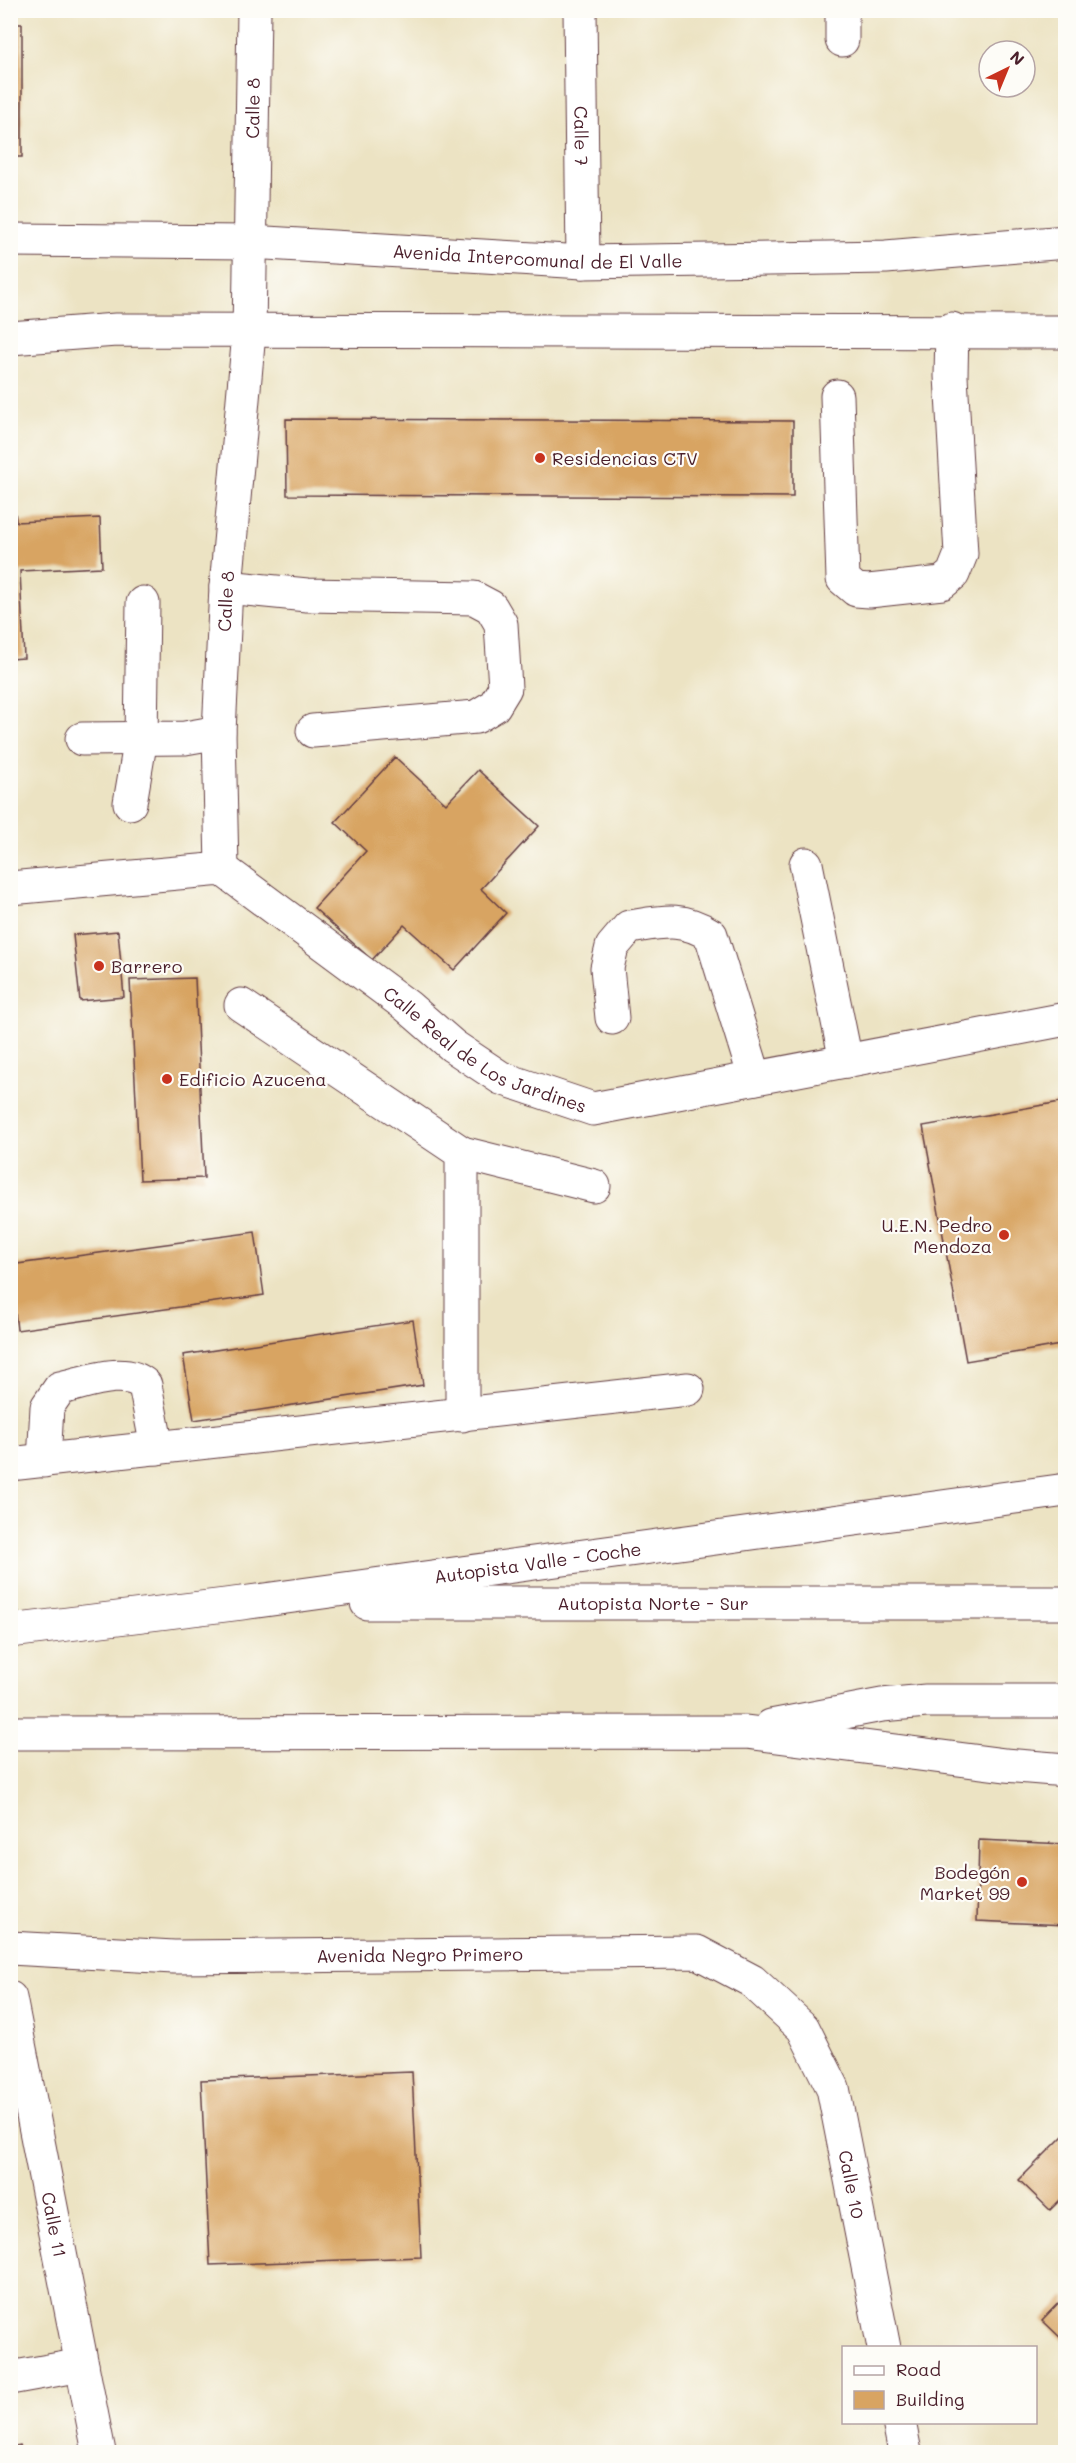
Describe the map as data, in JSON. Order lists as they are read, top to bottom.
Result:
{
  "streets": {
    "main road": [
      "Calle 8",
      "Calle 7",
      "Avenida Intercomunal de El Valle",
      "Calle Real de Los Jardines",
      "Autopista Valle - Coche",
      "Autopista Norte - Sur",
      "Avenida Negro Primero",
      "Calle 10",
      "Calle 11"
    ]
  },
  "crossings": [
    ["Calle 8", "Avenida Intercomunal de El Valle"],
    ["Calle 8", "Calle Real de Los Jardines"],
    ["Calle 7", "Avenida Intercomunal de El Valle"],
    ["Autopista Valle - Coche", "Autopista Norte - Sur"],
    ["Avenida Negro Primero", "Calle 10"]
  ],
  "places": [
    "Residencias CTV",
    "Barrero",
    "Edificio Azucena",
    "U.E.N. Pedro Mendoza",
    "Bodegón Market 99"
  ],
  "legend": ["Road", "Building"],
  "north": "top right"
}
